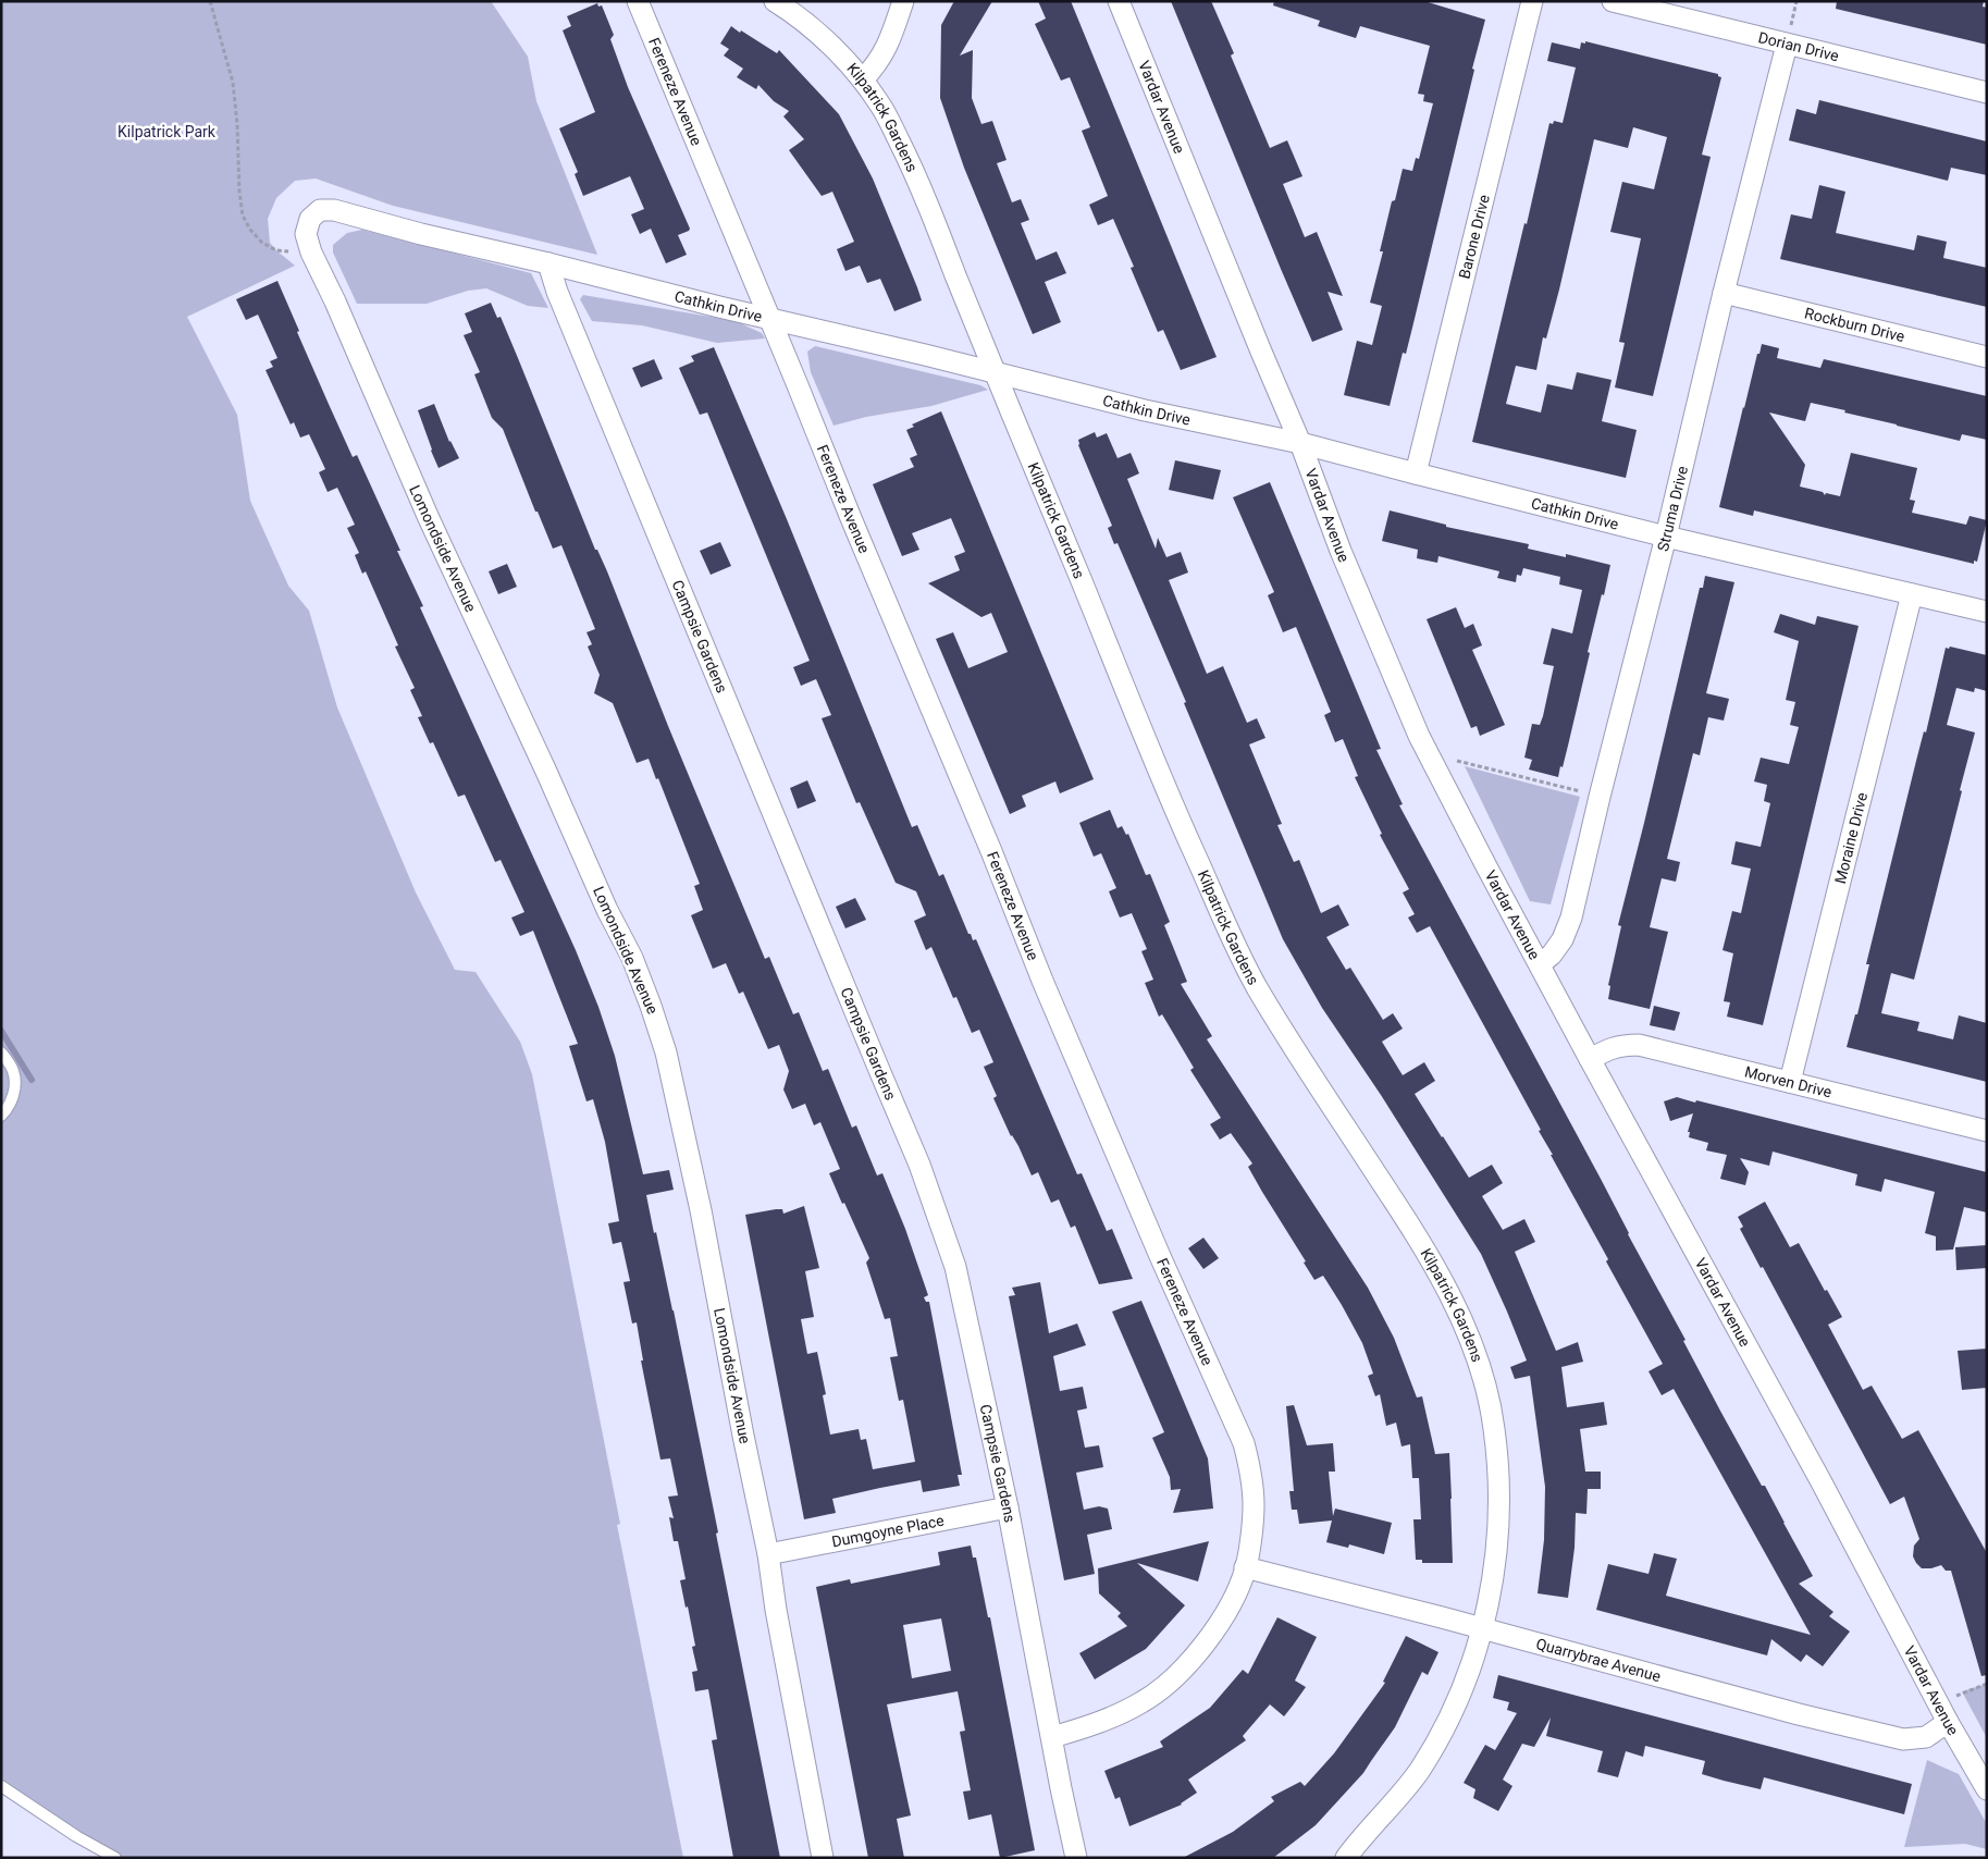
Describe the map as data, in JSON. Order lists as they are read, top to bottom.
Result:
{
  "streets": {
    "street": [
      "Dorian Drive",
      "Fereneze Avenue",
      "Vardar Avenue",
      "Kilpatrick Gardens",
      "Barone Drive",
      "Cathkin Drive",
      "Rockburn Drive",
      "Struma Drive",
      "Lomondside Avenue",
      "Campsie Gardens",
      "Moraine Drive",
      "Morven Drive",
      "Dumgoyne Place",
      "Quarrybrae Avenue"
    ]
  },
  "crossings": [
    ["Dorian Drive", "Struma Drive"],
    ["Fereneze Avenue", "Cathkin Drive"],
    ["Fereneze Avenue", "Campsie Gardens"],
    ["Fereneze Avenue", "Quarrybrae Avenue"],
    ["Vardar Avenue", "Cathkin Drive"],
    ["Vardar Avenue", "Struma Drive"],
    ["Vardar Avenue", "Morven Drive"],
    ["Vardar Avenue", "Quarrybrae Avenue"],
    ["Kilpatrick Gardens", "Cathkin Drive"],
    ["Kilpatrick Gardens", "Quarrybrae Avenue"],
    ["Barone Drive", "Cathkin Drive"],
    ["Cathkin Drive", "Struma Drive"],
    ["Cathkin Drive", "Lomondside Avenue"],
    ["Cathkin Drive", "Campsie Gardens"],
    ["Cathkin Drive", "Moraine Drive"],
    ["Rockburn Drive", "Struma Drive"],
    ["Lomondside Avenue", "Dumgoyne Place"],
    ["Campsie Gardens", "Dumgoyne Place"],
    ["Moraine Drive", "Morven Drive"]
  ],
  "parks": ["Kilpatrick Park"]
}
